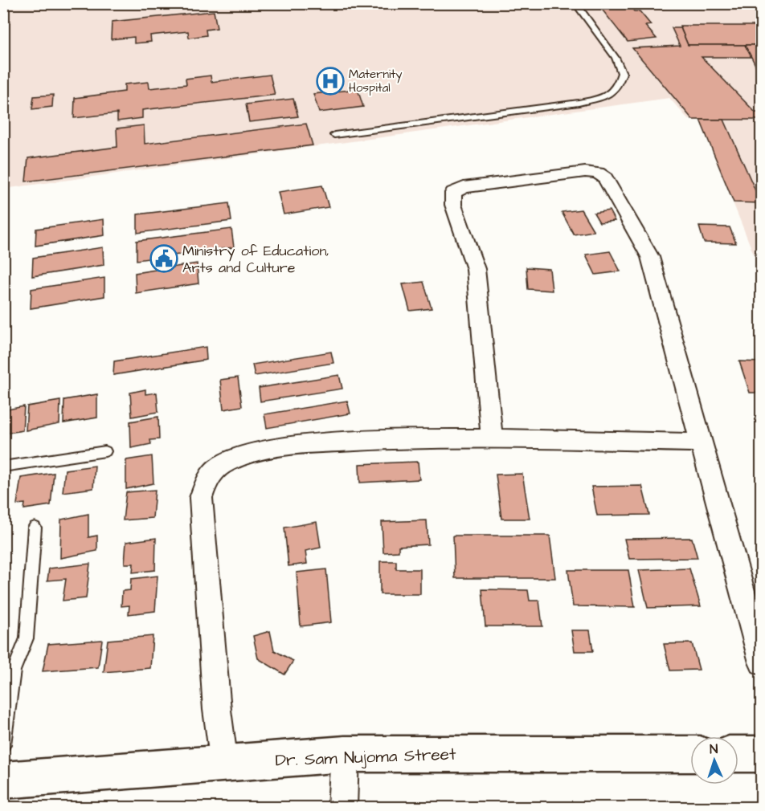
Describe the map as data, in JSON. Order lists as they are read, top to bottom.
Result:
{
  "streets": {
    "street": ["Dr. Sam Nujoma Street"]
  },
  "places": {
    "hospital": ["Maternity Hospital"],
    "public building": ["Ministry of Education, Arts and Culture"]
  },
  "north": "top"
}
